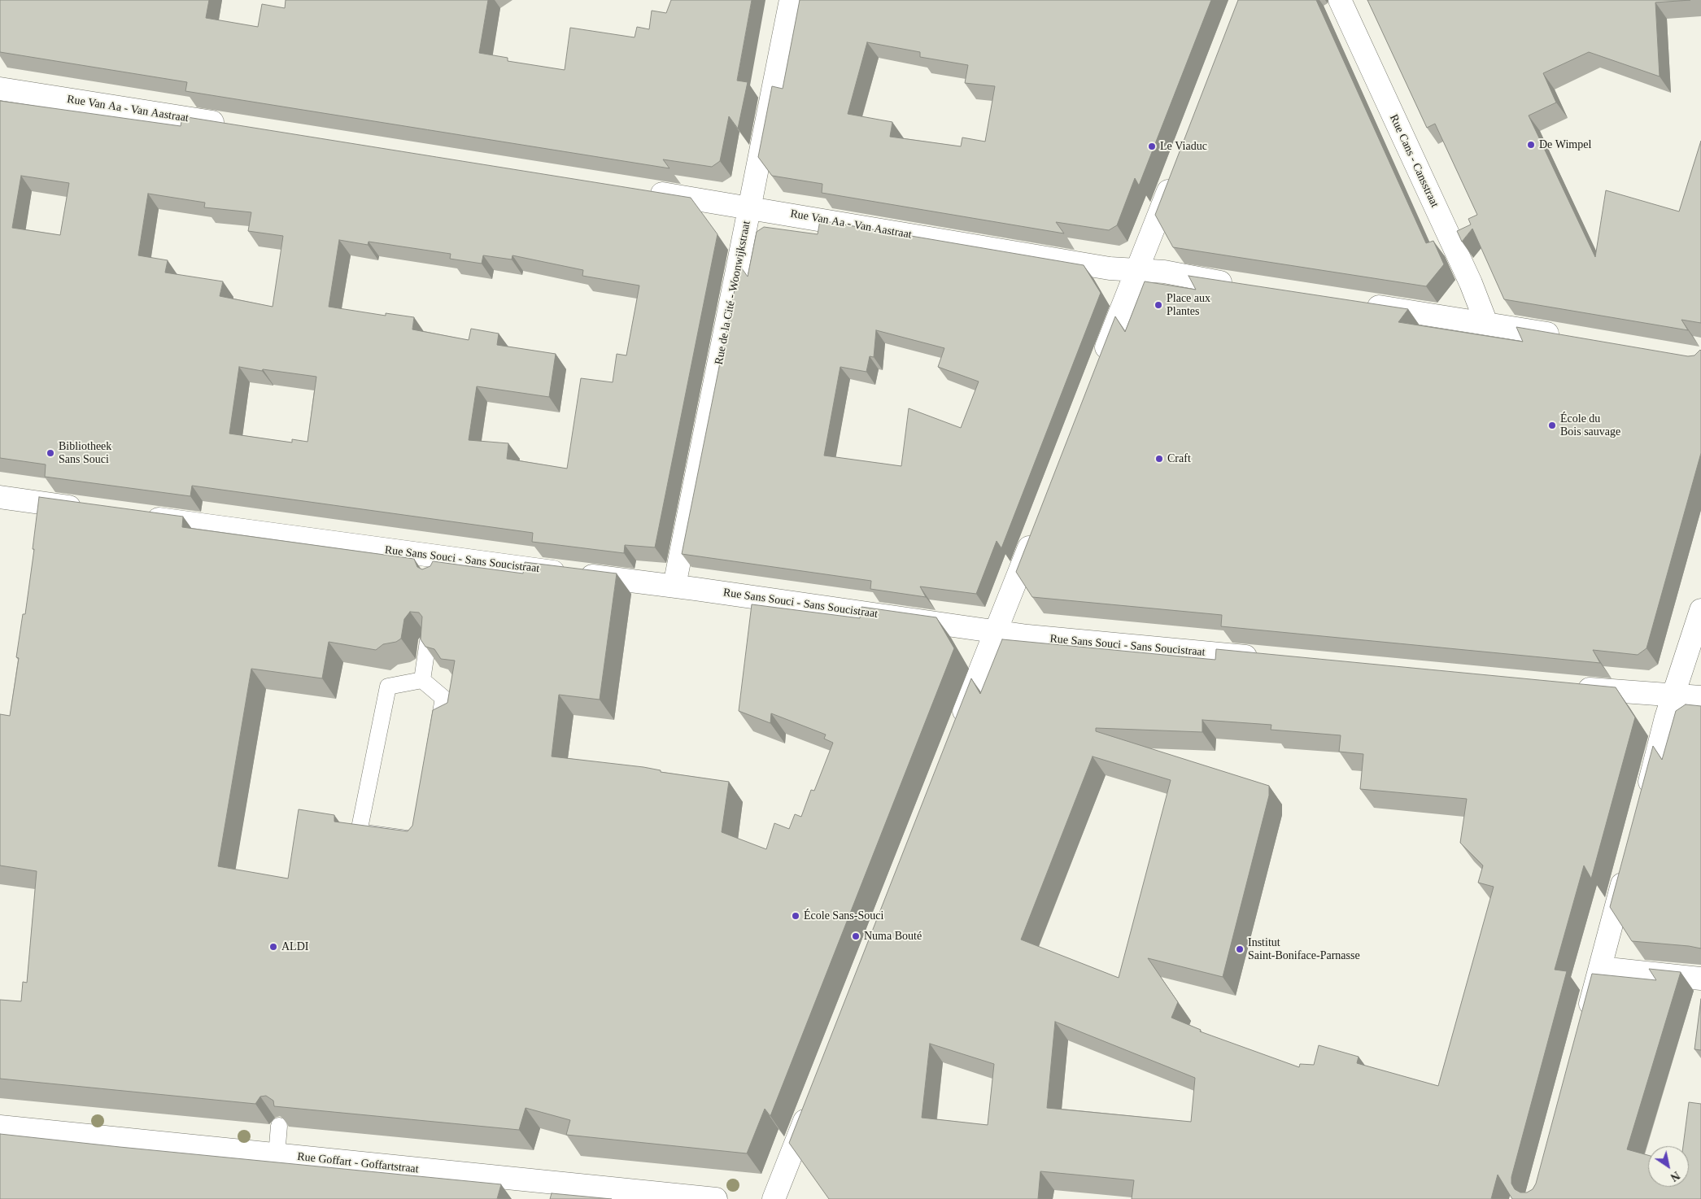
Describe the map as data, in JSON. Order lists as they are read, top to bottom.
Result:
{
  "streets": {
    "street": [
      "Rue Van Aa - Van Aastraat",
      "Rue Cans - Cansstraat",
      "Rue de la Cité - Woonwijkstraat",
      "Rue Sans Souci - Sans Soucistraat",
      "Rue Goffart - Goffartstraat"
    ]
  },
  "crossings": [
    ["Rue Van Aa - Van Aastraat", "Rue de la Cité - Woonwijkstraat"],
    ["Rue de la Cité - Woonwijkstraat", "Rue Sans Souci - Sans Soucistraat"]
  ],
  "places": [
    "De Wimpel",
    "Le Viaduc",
    "Place aux Plantes",
    "École du Bois sauvage",
    "Bibliotheek Sans Souci",
    "Craft",
    "École Sans-Souci",
    "Numa Bouté",
    "ALDI",
    "Institut Saint-Boniface-Parnasse"
  ],
  "north": "bottom right"
}
